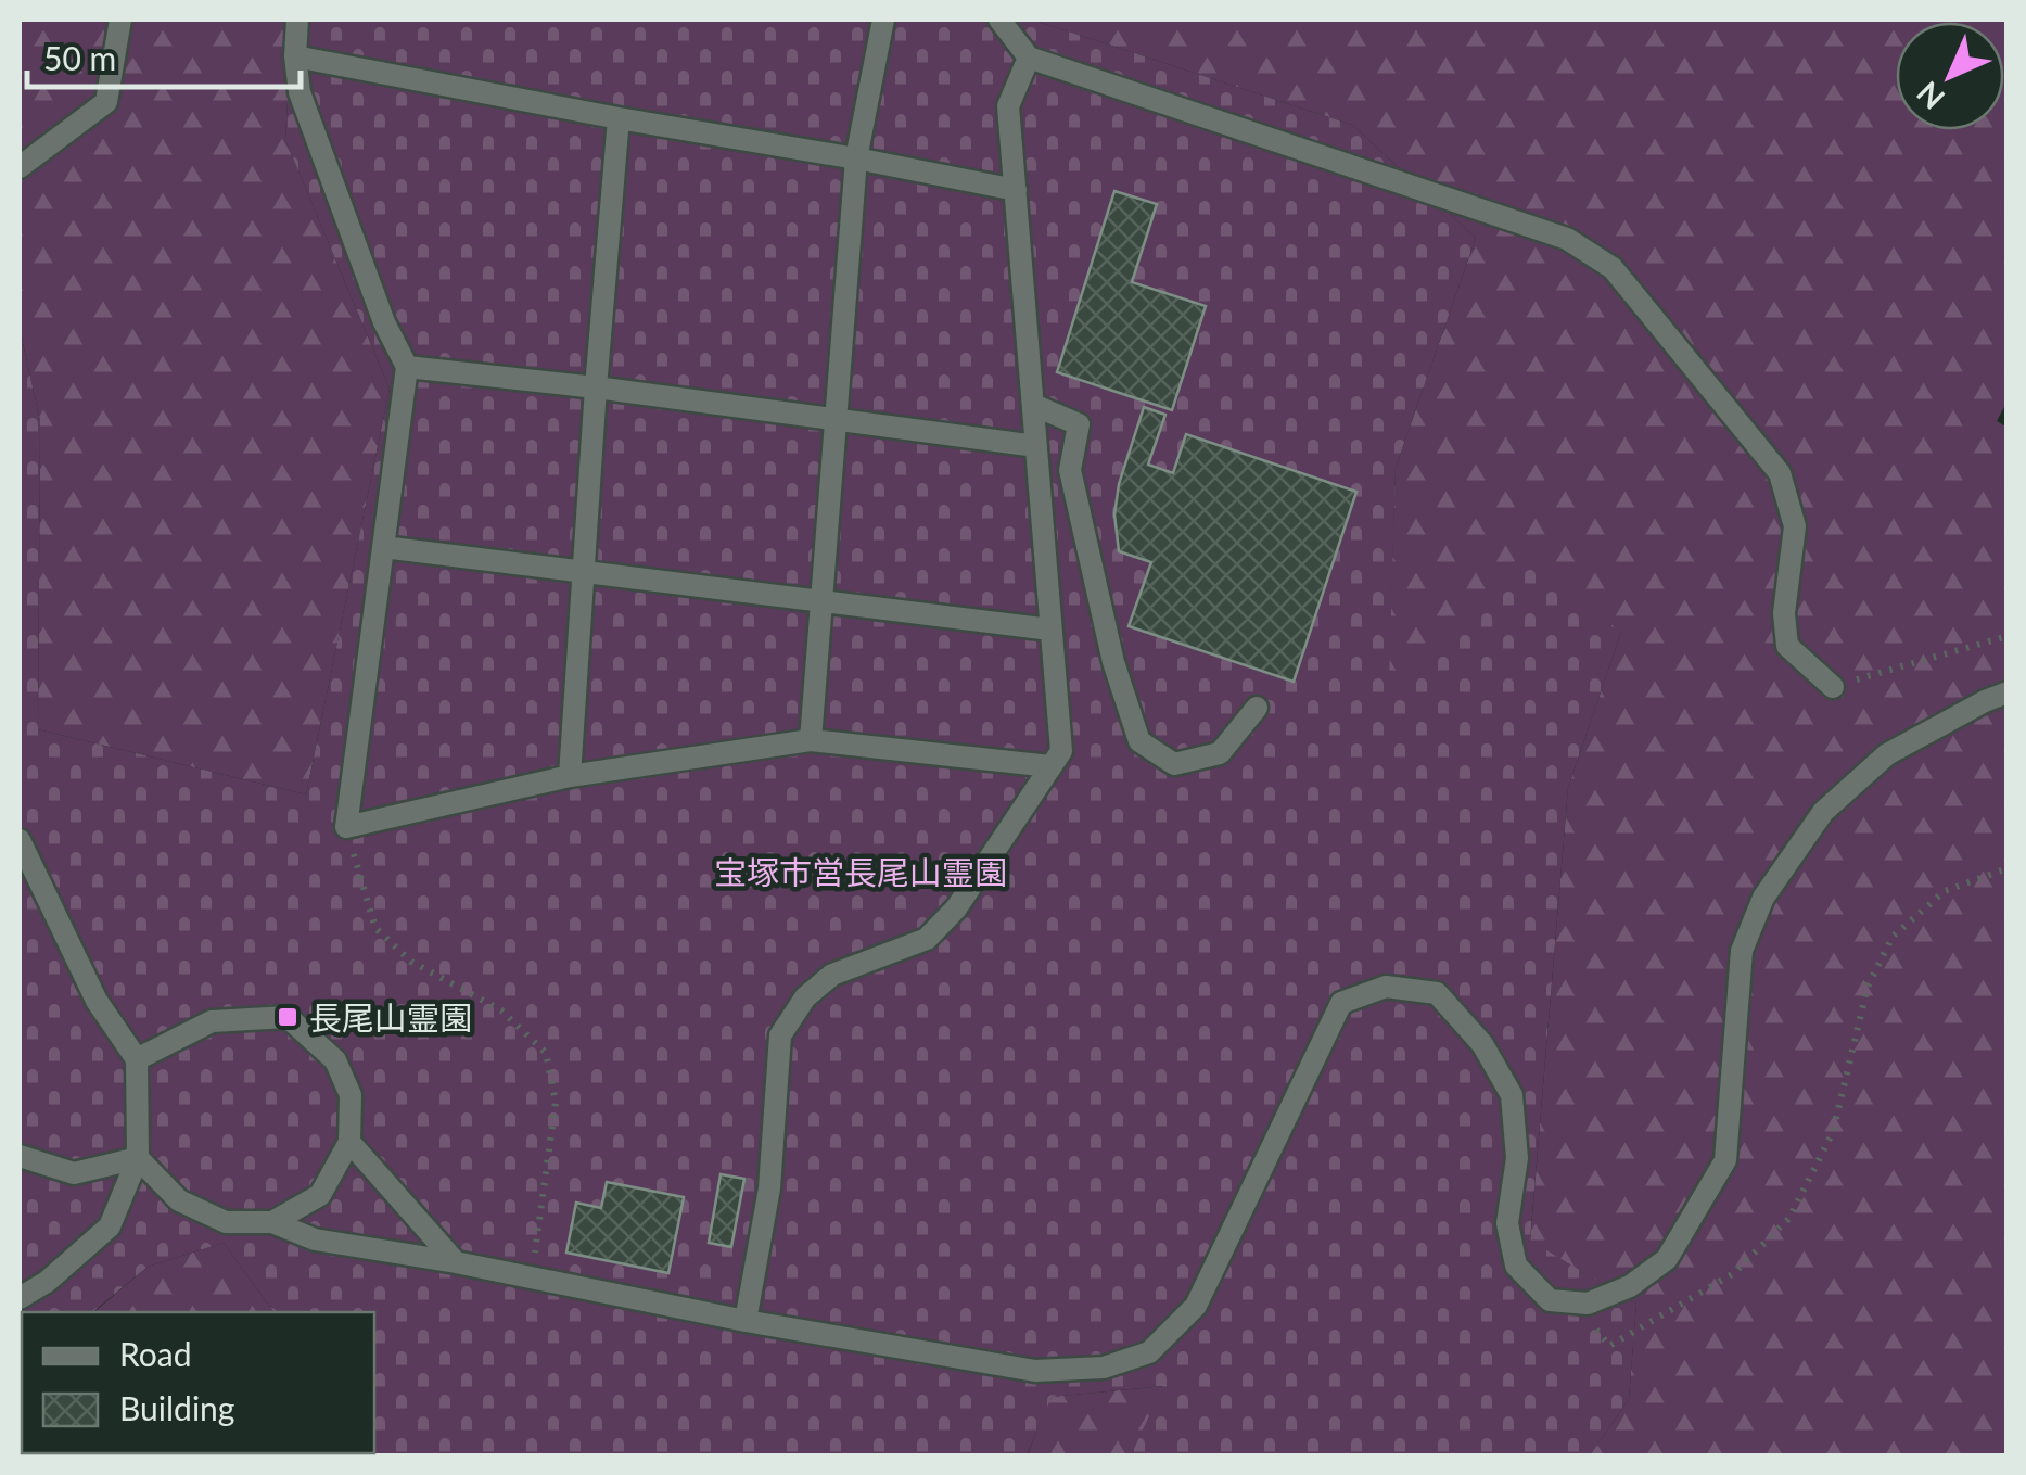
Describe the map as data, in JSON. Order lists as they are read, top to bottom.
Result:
{
  "parks": ["宝塚市営長尾山霊園"],
  "places": {
    "transit": ["長尾山霊園"]
  },
  "legend": ["Road", "Building"],
  "scale_bar": "50 m",
  "north": "bottom left"
}
